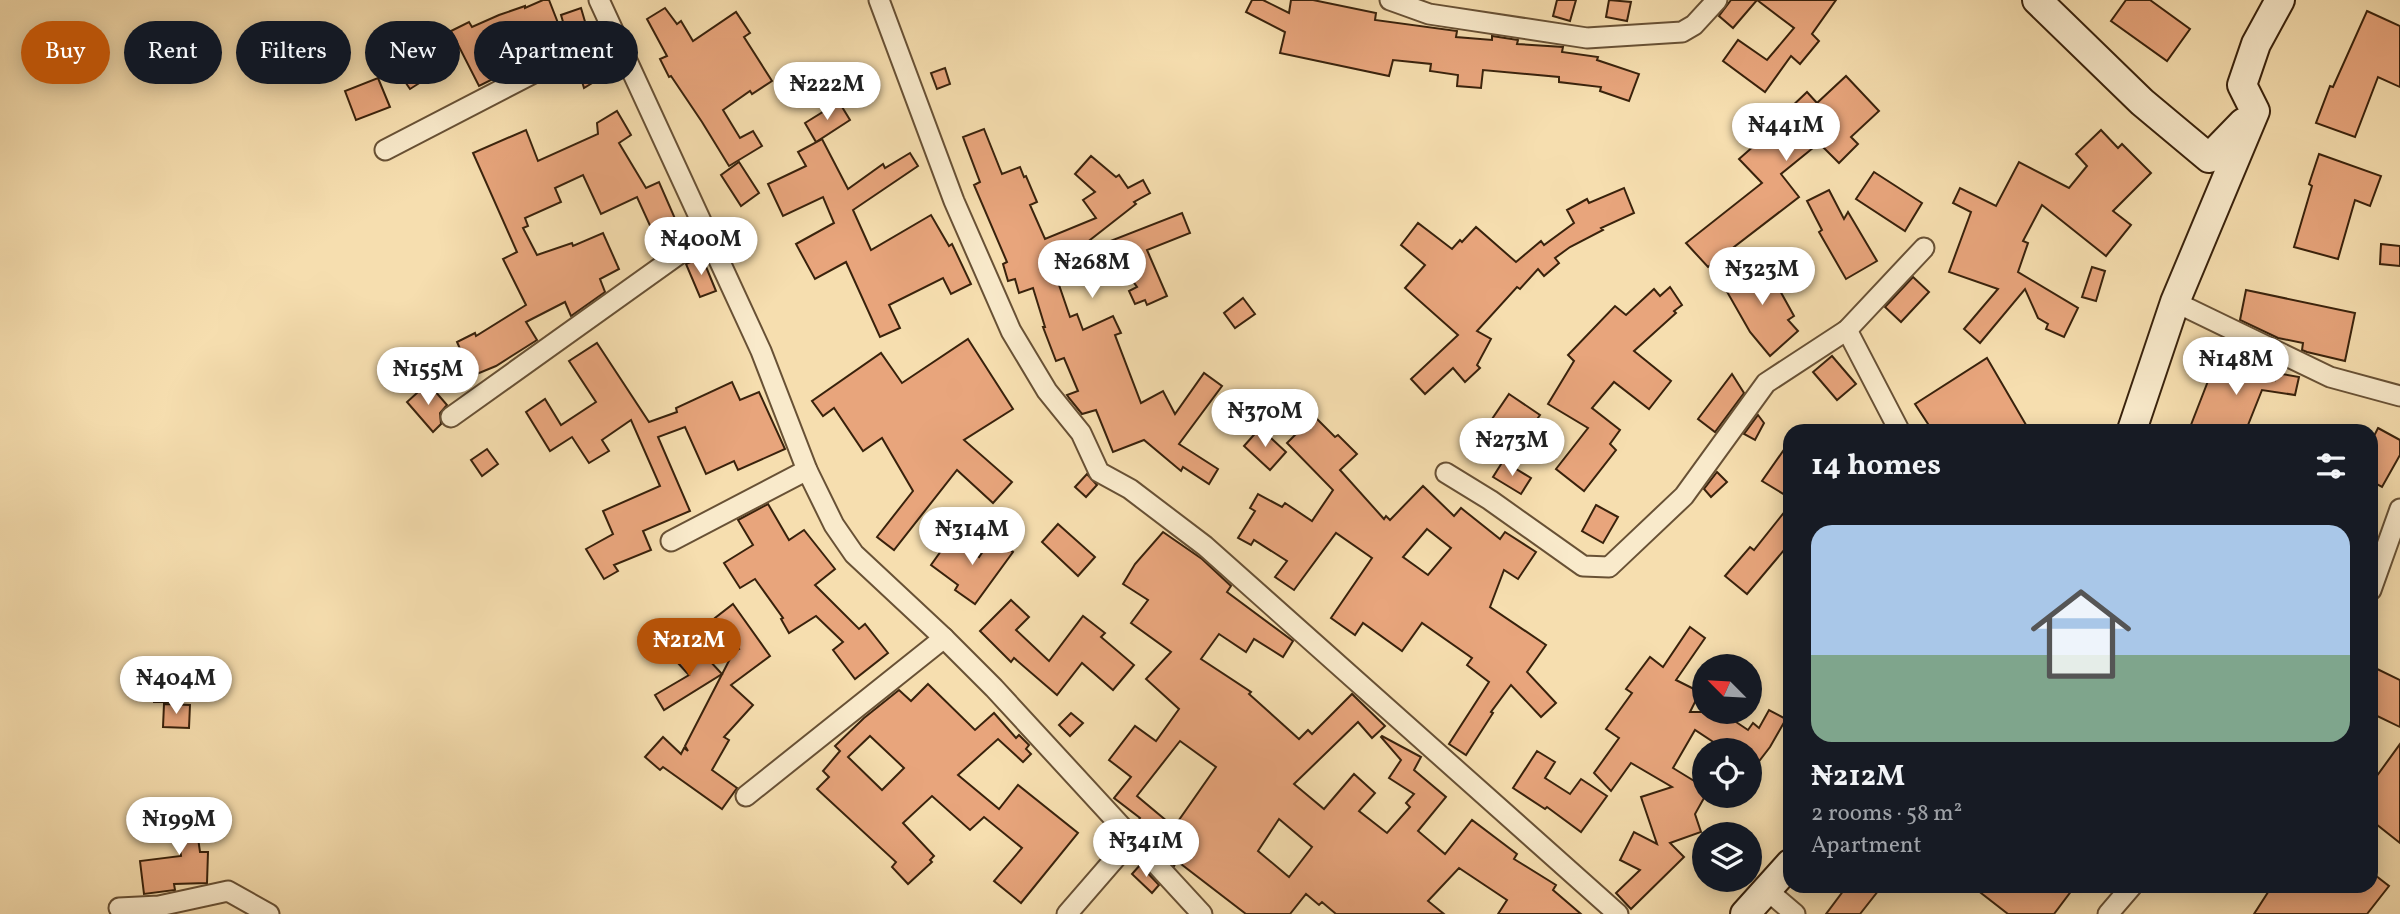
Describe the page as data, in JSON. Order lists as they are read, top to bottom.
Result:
{
  "north": "top left",
  "page": {
    "chip": [
      "Buy",
      "Rent",
      "Filters",
      "New",
      "Apartment"
    ],
    "price": [
      "₦222M",
      "₦441M",
      "₦400M",
      "₦268M",
      "₦323M",
      "₦148M",
      "₦155M",
      "₦370M",
      "₦273M",
      "₦314M",
      "₦212M",
      "₦404M",
      "₦199M",
      "₦341M"
    ],
    "heading": "14 homes",
    "list": [
      {
        "name": "₦212M",
        "note": "2 rooms · 58 m² · Apartment"
      }
    ]
  }
}
